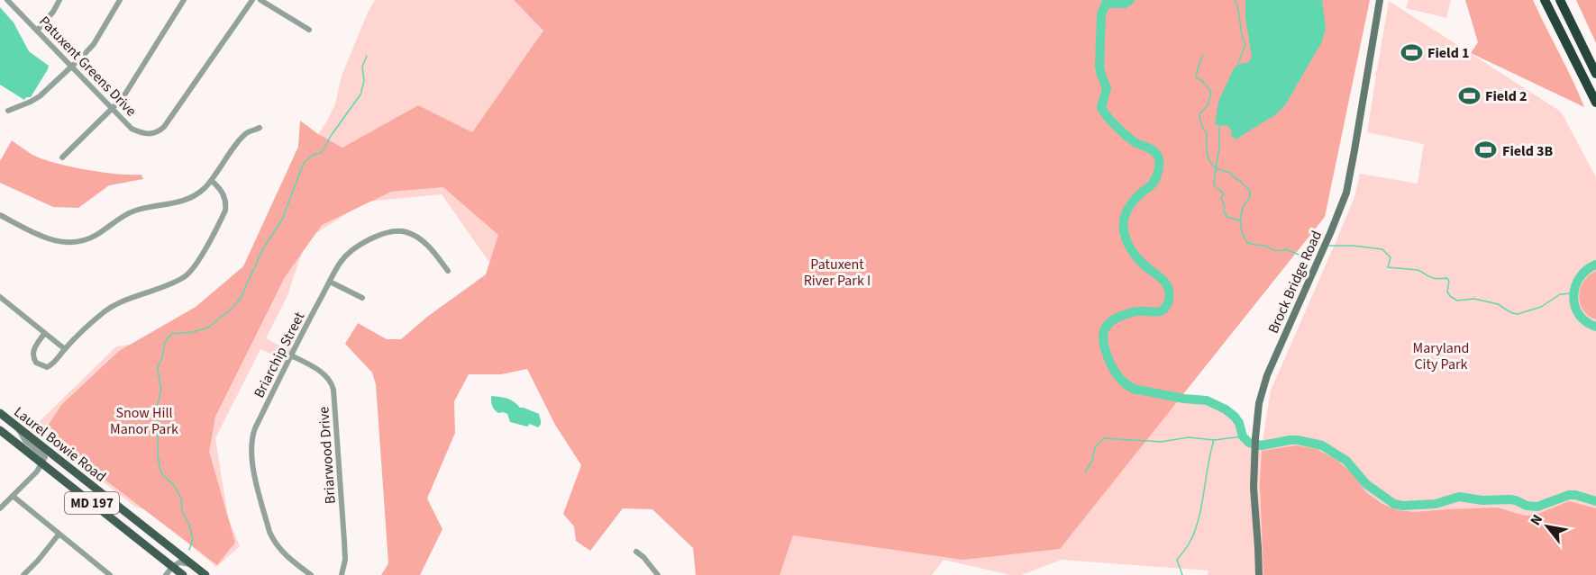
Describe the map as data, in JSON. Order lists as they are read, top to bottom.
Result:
{
  "streets": {
    "main road": ["Laurel Bowie Road", "MD 197"],
    "street": [
      "Patuxent Greens Drive",
      "Brock Bridge Road",
      "Briarchip Street",
      "Briarwood Drive"
    ]
  },
  "crossings": [
    ["Briarchip Street", "Briarwood Drive"]
  ],
  "parks": ["Patuxent River Park I", "Maryland City Park", "Snow Hill Manor Park"],
  "places": {
    "sports": ["Field 1", "Field 2", "Field 3B"]
  },
  "north": "top left"
}
